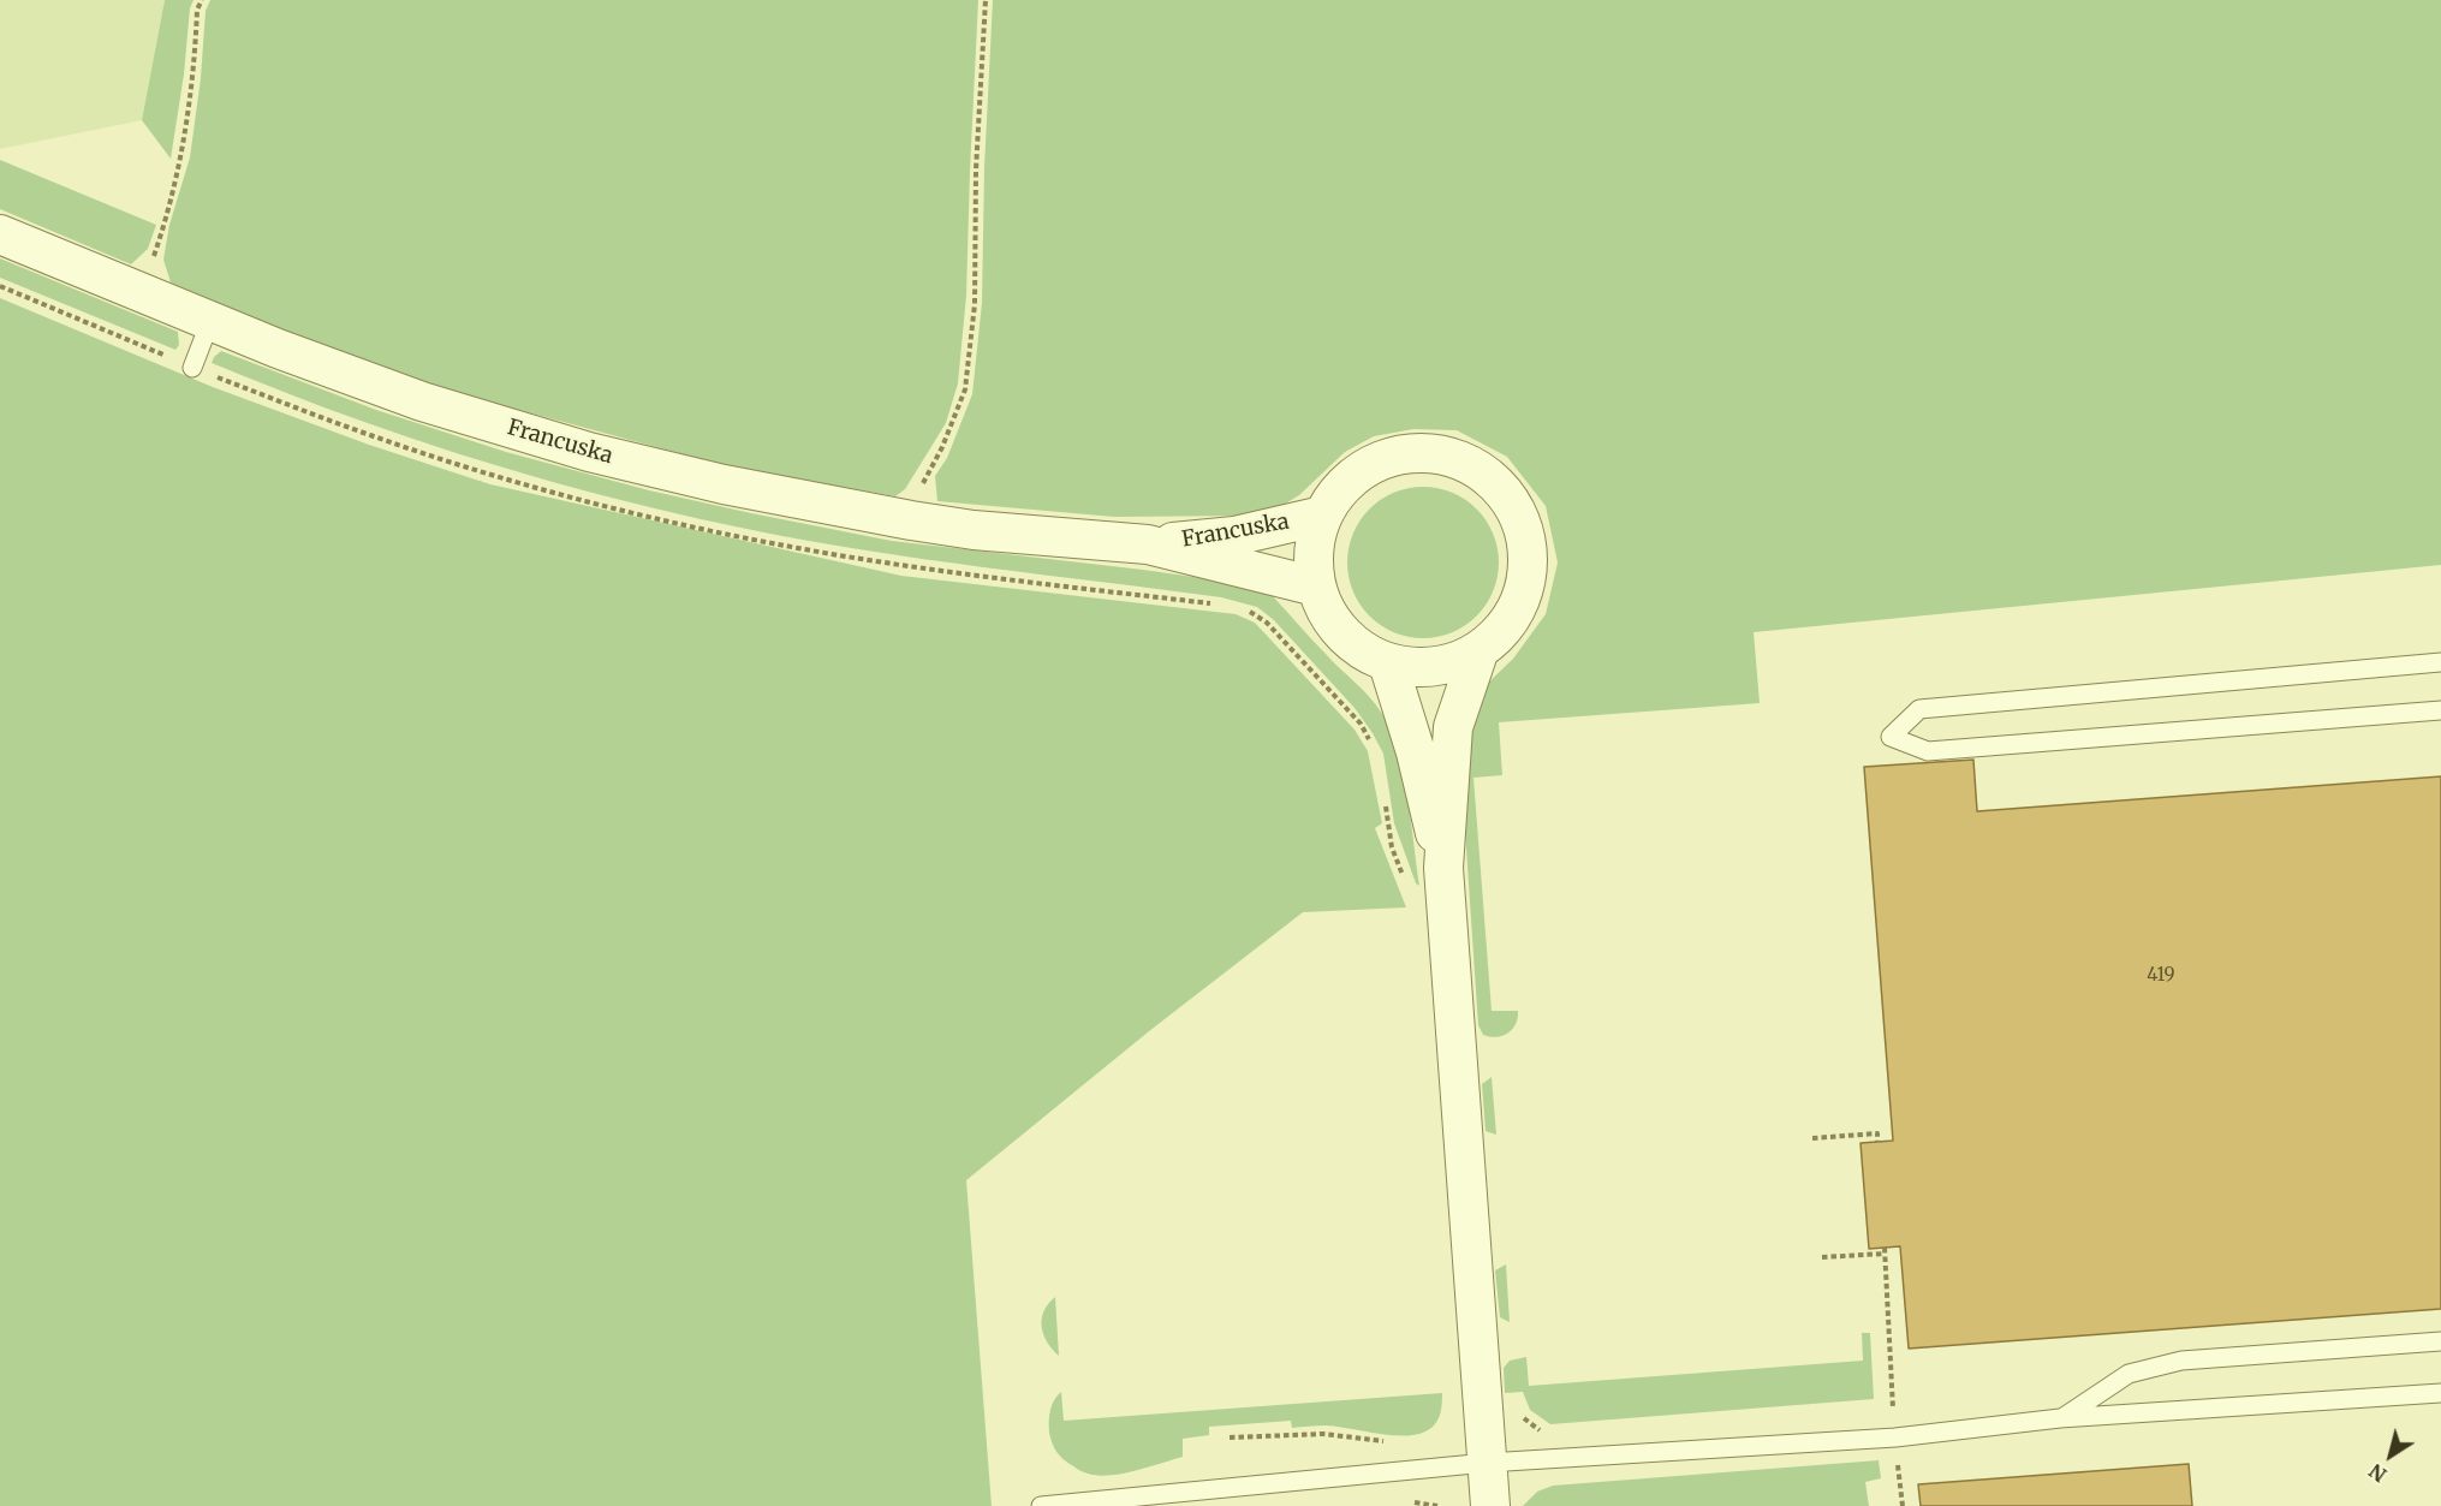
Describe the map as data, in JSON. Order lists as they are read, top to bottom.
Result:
{
  "streets": {
    "street": ["Francuska"]
  },
  "house_numbers": ["419"],
  "north": "bottom left"
}
